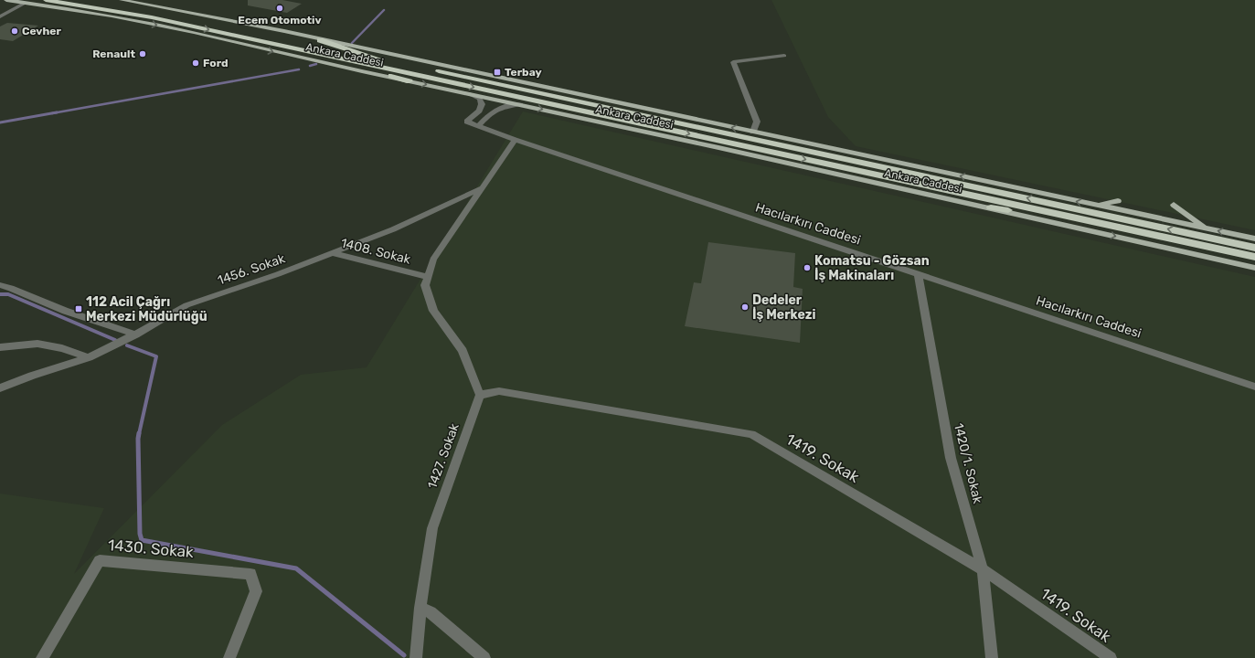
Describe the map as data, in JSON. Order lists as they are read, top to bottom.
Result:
{
  "streets": {
    "highway": ["Ankara Caddesi"],
    "street": [
      "Hacılarkırı Caddesi",
      "1408. Sokak",
      "1456. Sokak",
      "1427. Sokak",
      "1419. Sokak",
      "1420/1. Sokak",
      "1430. Sokak"
    ]
  },
  "crossings": [
    ["Ankara Caddesi", "Hacılarkırı Caddesi"],
    ["Hacılarkırı Caddesi", "1420/1. Sokak"],
    ["1408. Sokak", "1456. Sokak"],
    ["1427. Sokak", "1419. Sokak"],
    ["1419. Sokak", "1420/1. Sokak"]
  ],
  "places": {
    "other": [
      "Ecem Otomotiv",
      "Cevher",
      "Renault",
      "Ford",
      "Komatsu - Gözsan İş Makinaları",
      "Dedeler İş Merkezi"
    ],
    "transit": ["Terbay", "112 Acil Çağrı Merkezi Müdürlüğü"]
  }
}
